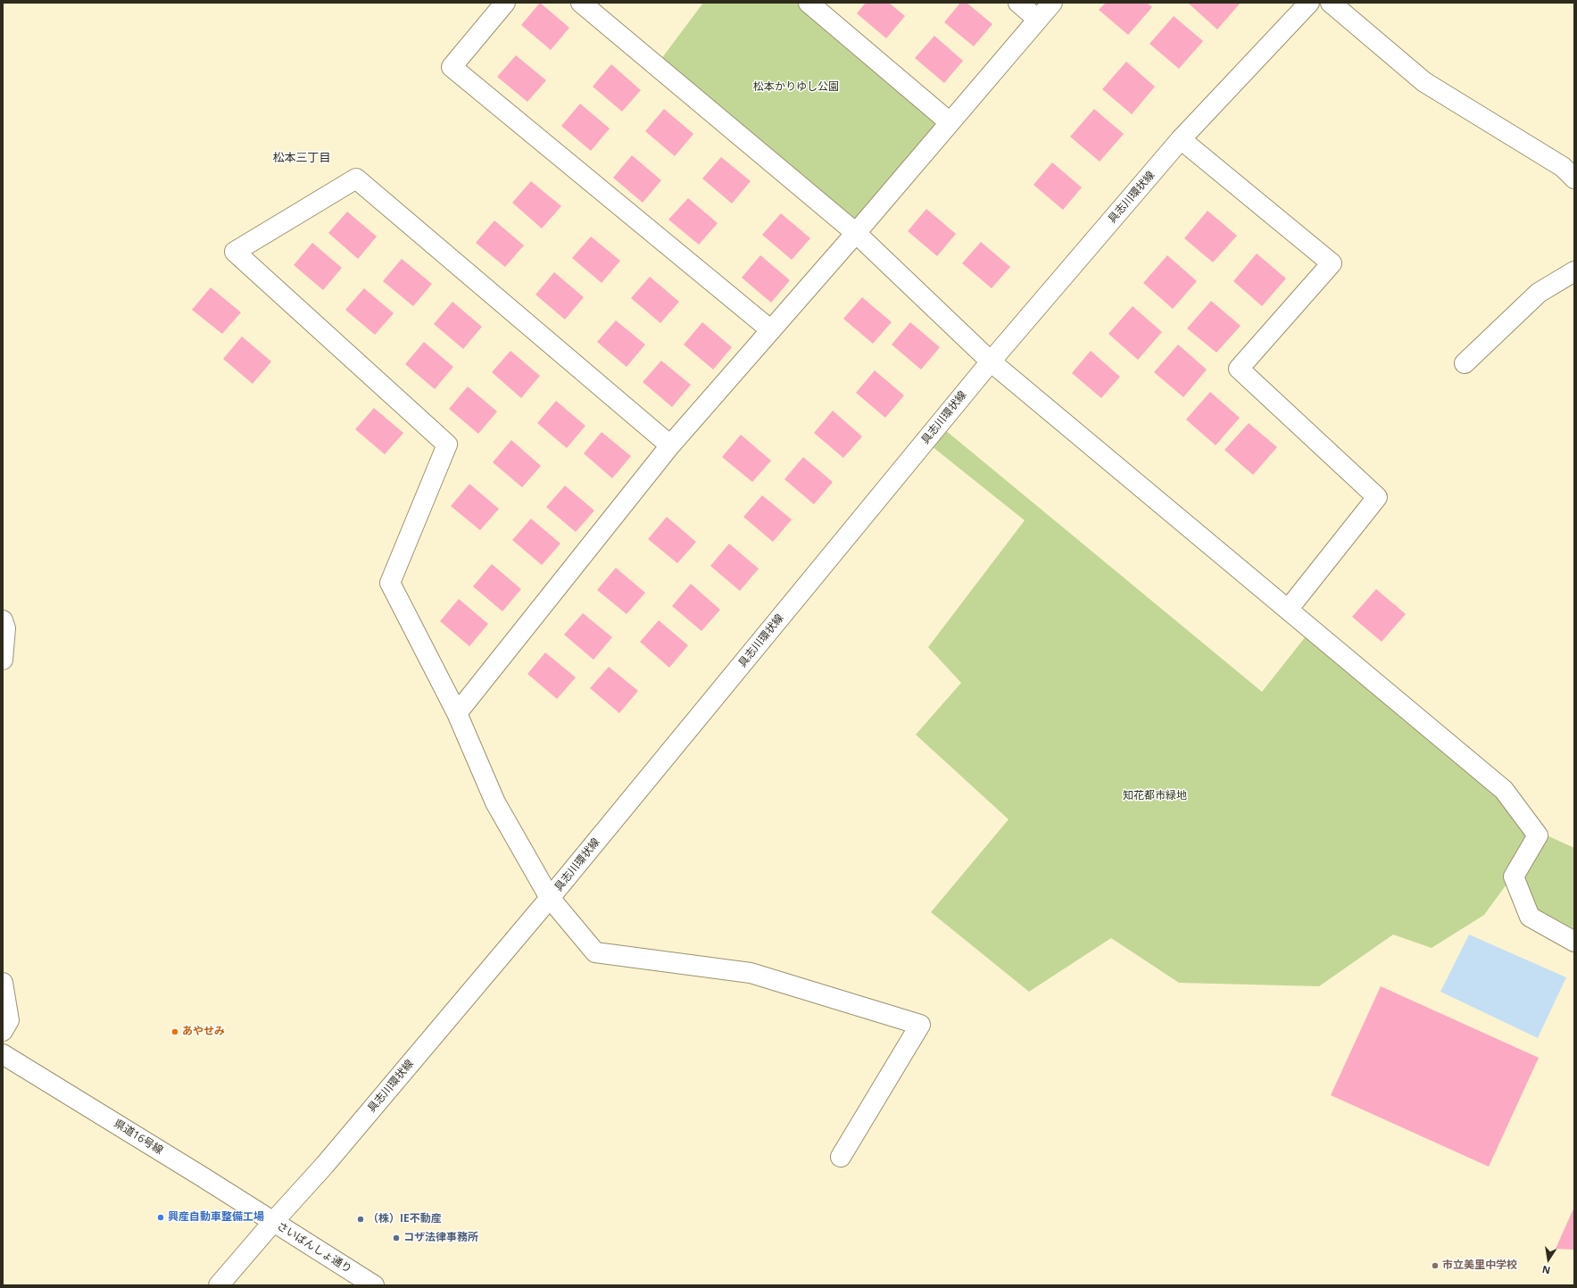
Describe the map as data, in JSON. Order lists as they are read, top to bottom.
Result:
{
  "streets": {
    "street": ["具志川環状線", "県道16号線", "さいばんしょ通り"]
  },
  "crossings": [
    ["具志川環状線", "県道16号線"],
    ["具志川環状線", "さいばんしょ通り"],
    ["県道16号線", "さいばんしょ通り"]
  ],
  "districts": ["松本三丁目"],
  "parks": ["松本かりゆし公園", "知花都市緑地"],
  "places": [
    "あやせみ",
    "興産自動車整備工場",
    "（株）IE不動産",
    "コザ法律事務所",
    "市立美里中学校"
  ],
  "north": "bottom"
}
